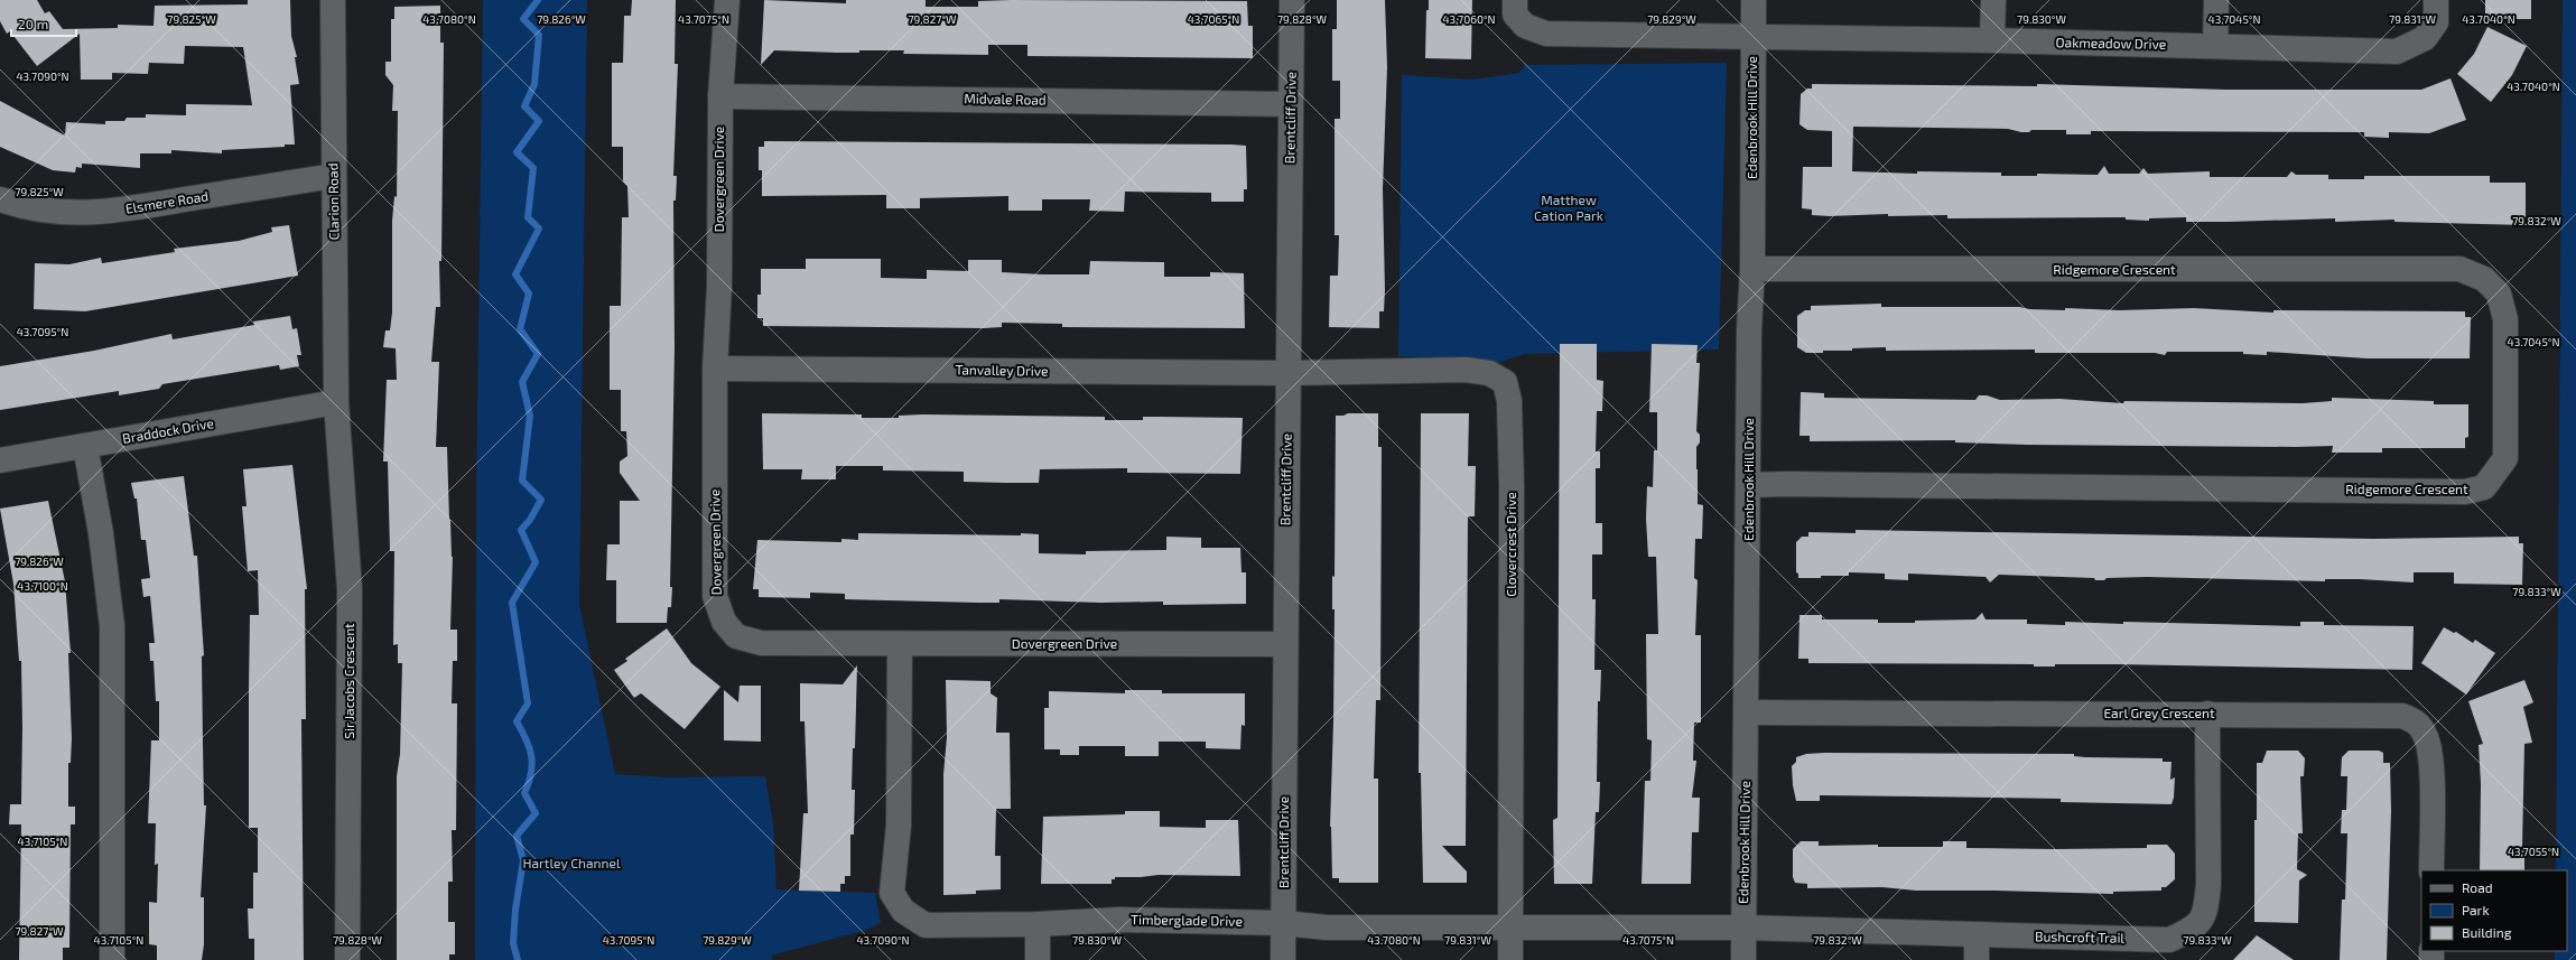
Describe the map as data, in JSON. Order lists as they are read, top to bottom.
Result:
{
  "streets": {
    "street": [
      "Oakmeadow Drive",
      "Midvale Road",
      "Brentcliff Drive",
      "Edenbrook Hill Drive",
      "Dovergreen Drive",
      "Clarion Road",
      "Elsmere Road",
      "Ridgemore Crescent",
      "Tanvalley Drive",
      "Braddock Drive",
      "Clovercrest Drive",
      "Sir Jacobs Crescent",
      "Earl Grey Crescent",
      "Timberglade Drive",
      "Bushcroft Trail"
    ]
  },
  "crossings": [
    ["Oakmeadow Drive", "Edenbrook Hill Drive"],
    ["Midvale Road", "Brentcliff Drive"],
    ["Midvale Road", "Dovergreen Drive"],
    ["Brentcliff Drive", "Dovergreen Drive"],
    ["Brentcliff Drive", "Tanvalley Drive"],
    ["Brentcliff Drive", "Clovercrest Drive"],
    ["Brentcliff Drive", "Timberglade Drive"],
    ["Edenbrook Hill Drive", "Ridgemore Crescent"],
    ["Edenbrook Hill Drive", "Earl Grey Crescent"],
    ["Edenbrook Hill Drive", "Timberglade Drive"],
    ["Edenbrook Hill Drive", "Bushcroft Trail"],
    ["Dovergreen Drive", "Tanvalley Drive"],
    ["Dovergreen Drive", "Timberglade Drive"],
    ["Clarion Road", "Elsmere Road"],
    ["Clarion Road", "Braddock Drive"],
    ["Clarion Road", "Sir Jacobs Crescent"],
    ["Tanvalley Drive", "Clovercrest Drive"],
    ["Braddock Drive", "Sir Jacobs Crescent"],
    ["Clovercrest Drive", "Timberglade Drive"],
    ["Earl Grey Crescent", "Bushcroft Trail"],
    ["Timberglade Drive", "Bushcroft Trail"]
  ],
  "parks": ["Matthew Cation Park", "Hartley Channel"],
  "legend": ["Road", "Park", "Building"],
  "scale_bar": "20 m",
  "coordinates": [
    "43.7080°N",
    "79.825°W",
    "79.826°W",
    "43.7075°N",
    "79.827°W",
    "43.7065°N",
    "79.828°W",
    "43.7060°N",
    "79.829°W",
    "79.830°W",
    "43.7045°N",
    "79.831°W",
    "43.7040°N",
    "43.7090°N",
    "79.832°W",
    "43.7095°N",
    "43.7100°N",
    "79.833°W",
    "43.7105°N",
    "43.7055°N"
  ]
}
